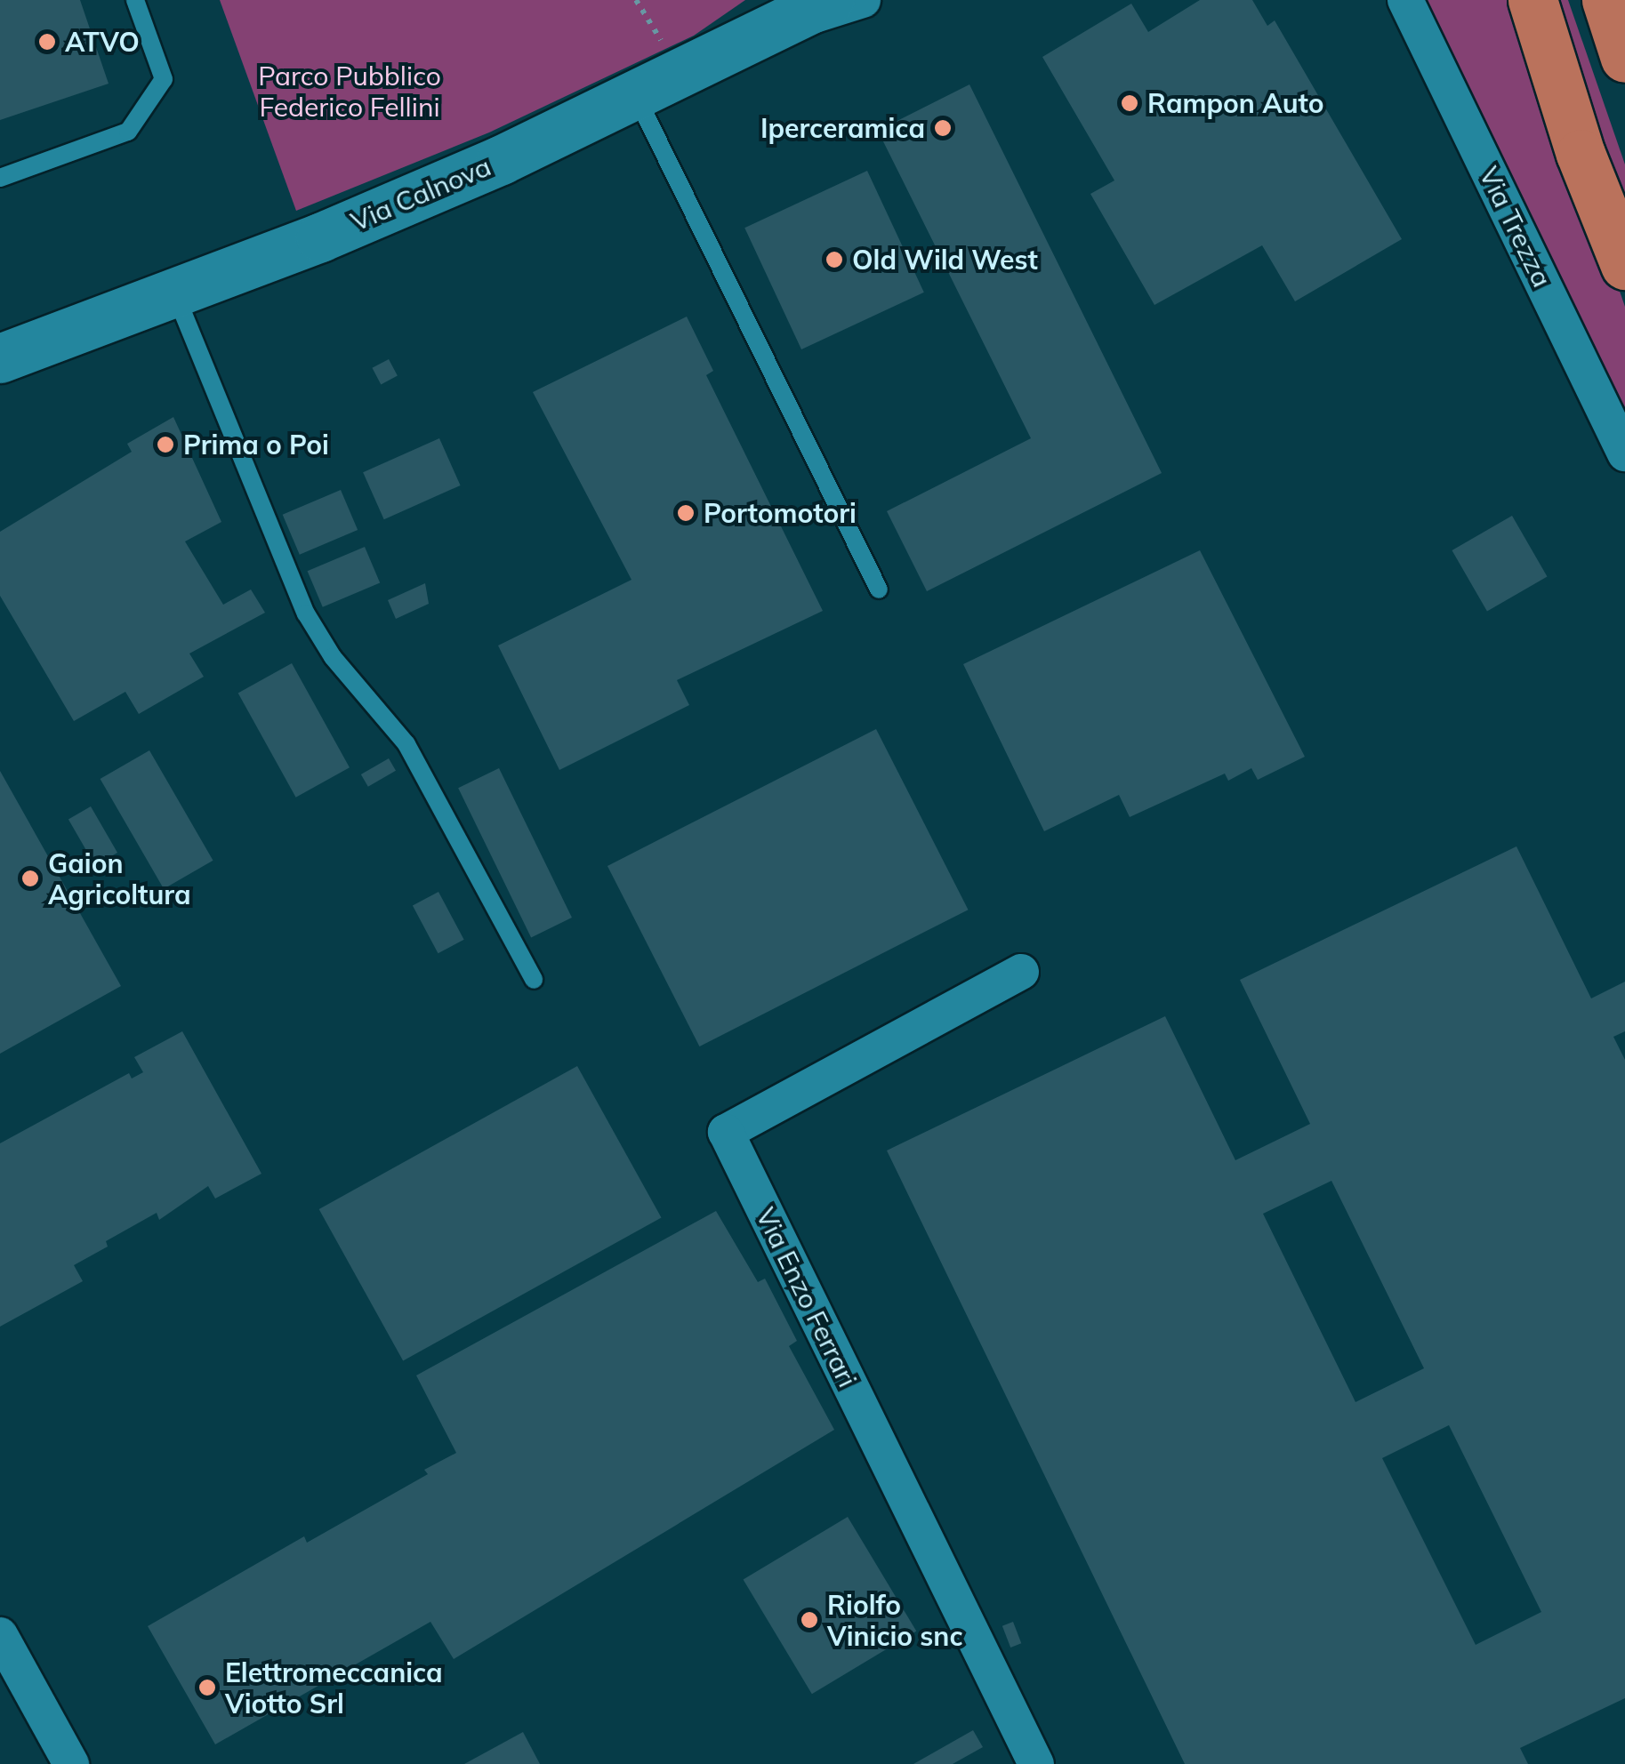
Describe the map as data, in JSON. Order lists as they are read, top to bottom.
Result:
{
  "streets": {
    "main road": ["Via Calnova"],
    "street": ["Via Trezza", "Via Enzo Ferrari"]
  },
  "parks": ["Parco Pubblico Federico Fellini"],
  "places": [
    "ATVO",
    "Rampon Auto",
    "Iperceramica",
    "Old Wild West",
    "Prima o Poi",
    "Portomotori",
    "Gaion Agricoltura",
    "Riolfo Vinicio snc",
    "Elettromeccanica Viotto Srl"
  ]
}
